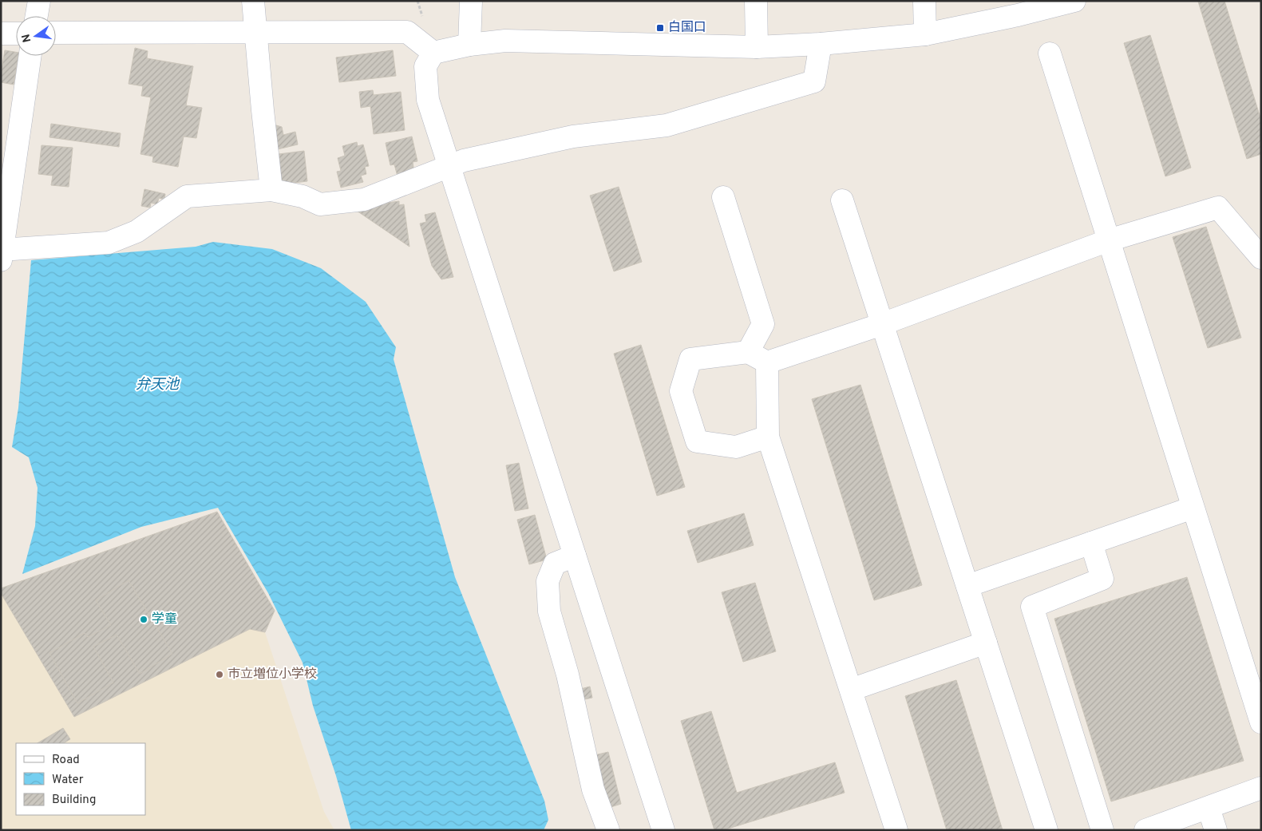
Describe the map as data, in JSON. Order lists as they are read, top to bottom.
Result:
{
  "water": ["弁天池"],
  "places": {
    "transit": ["白国口"],
    "other": ["学童", "市立増位小学校"]
  },
  "legend": ["Road", "Water", "Building"],
  "north": "left"
}
